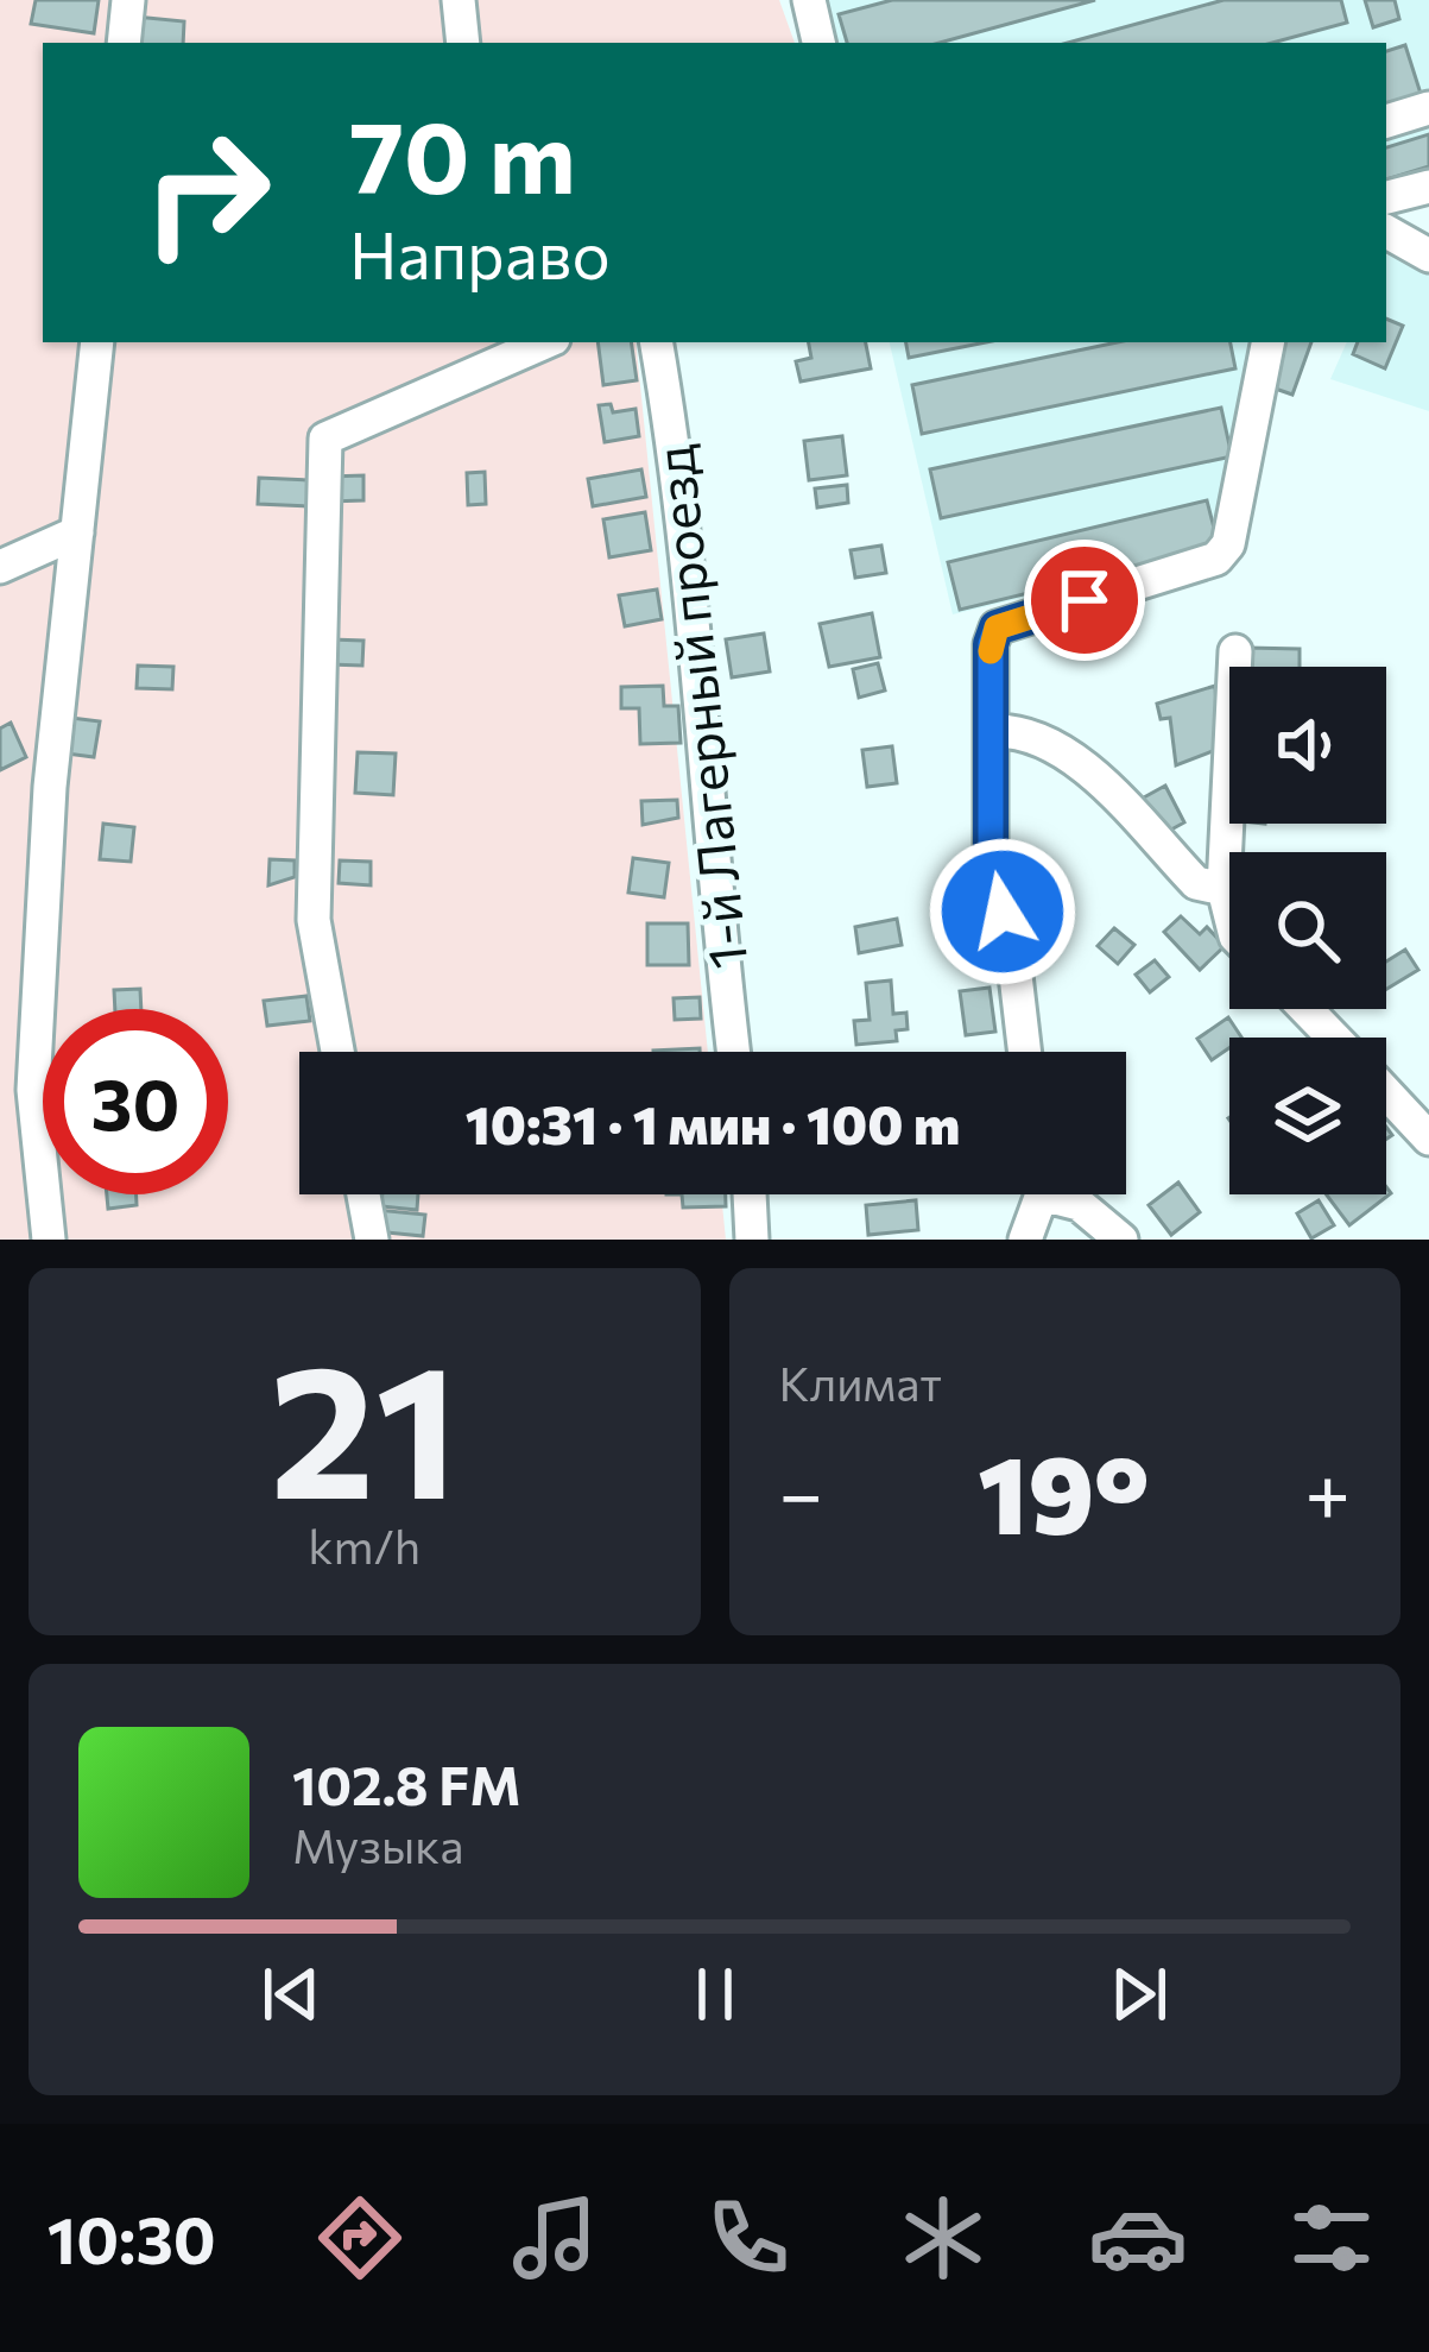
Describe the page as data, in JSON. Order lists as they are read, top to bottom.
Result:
{
  "streets": {
    "street": ["1-й Лагерный проезд"]
  },
  "page": {
    "turn": ["70 m", "Направо"],
    "limit": "30",
    "trip": "10:31 · 1 мин · 100 m",
    "tile": [
      ["21", "km/h"],
      "Климат"
    ],
    "heat": ["−", "19°", "+"],
    "song": ["102.8 FM", "Музыка"],
    "tabs": "10:30"
  }
}
